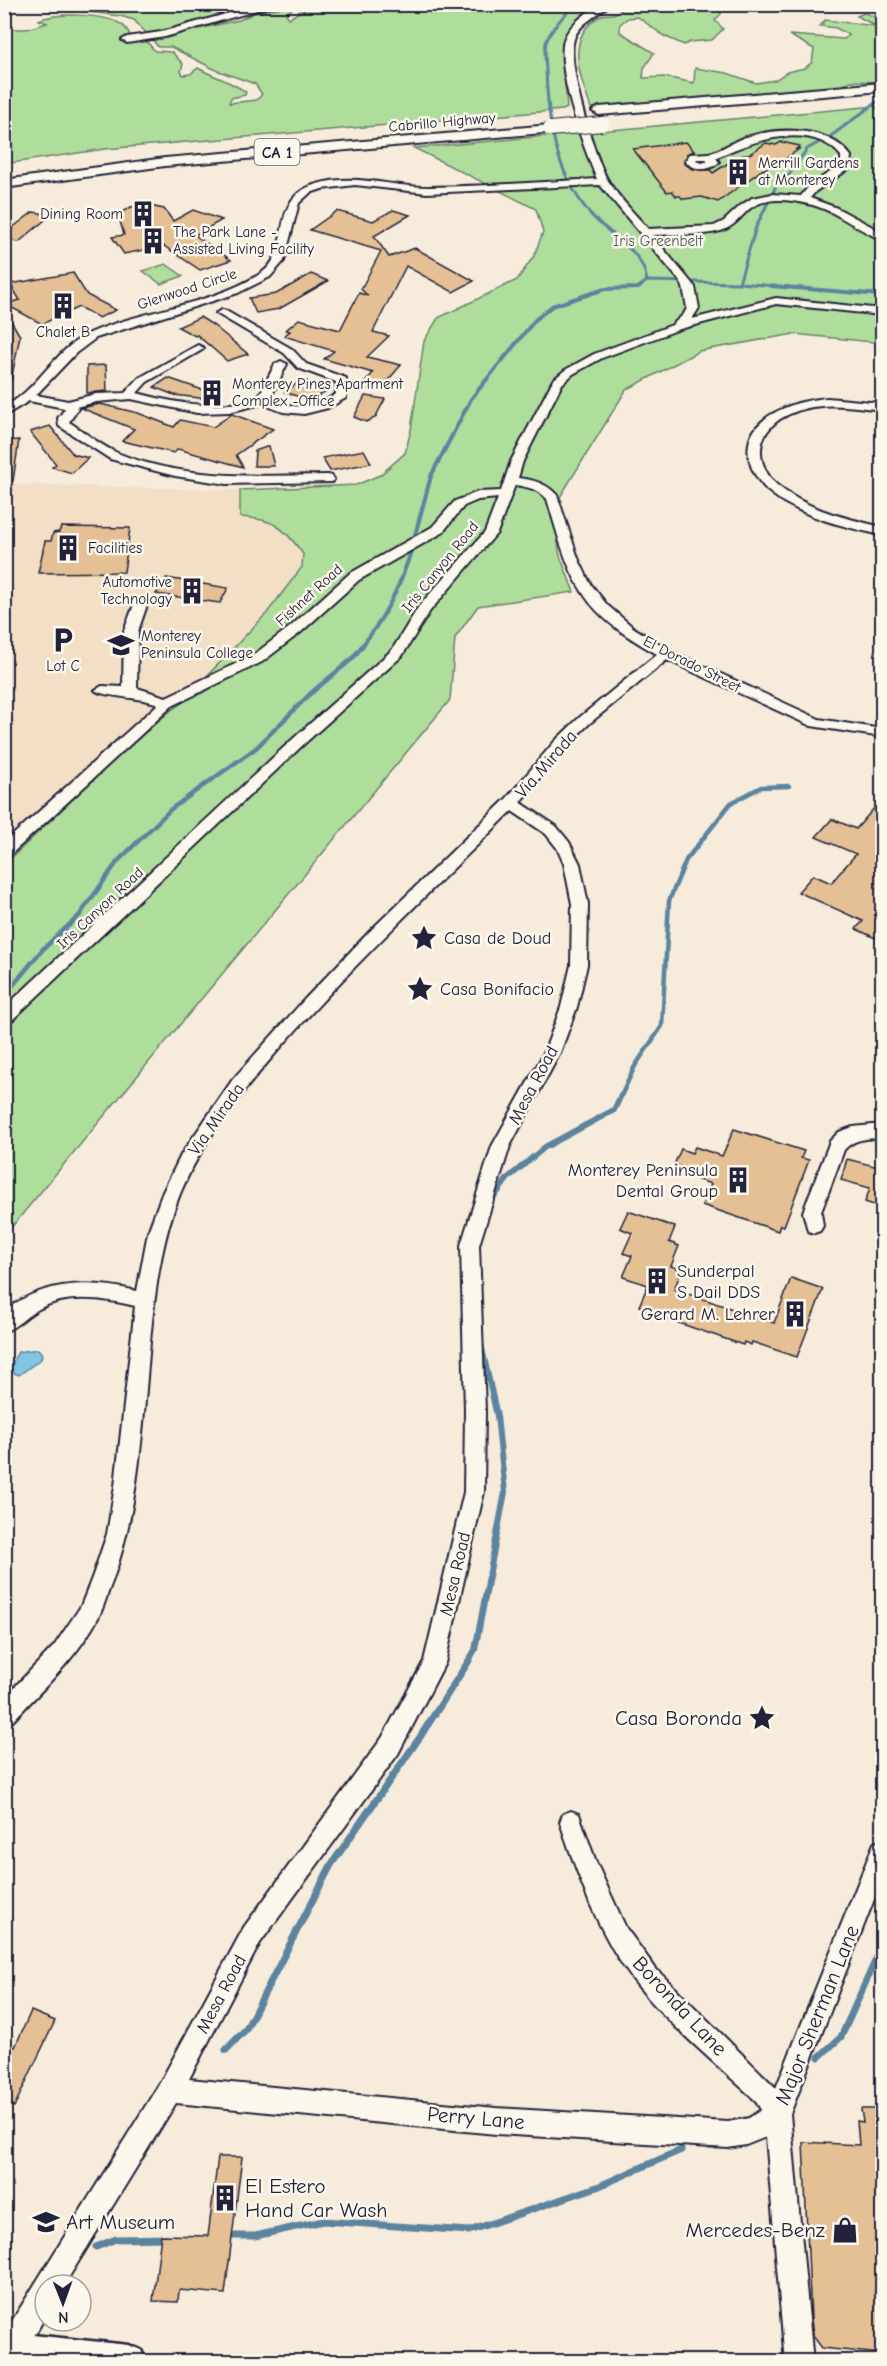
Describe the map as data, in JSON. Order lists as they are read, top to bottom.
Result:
{
  "streets": {
    "highway": ["Cabrillo Highway", "CA 1"],
    "street": [
      "Glenwood Circle",
      "Iris Canyon Road",
      "Fishnet Road",
      "El Dorado Street",
      "Via Mirada",
      "Mesa Road",
      "Boronda Lane",
      "Major Sherman Lane",
      "Perry Lane"
    ]
  },
  "crossings": [
    ["Iris Canyon Road", "Fishnet Road"],
    ["Iris Canyon Road", "El Dorado Street"],
    ["El Dorado Street", "Via Mirada"],
    ["Via Mirada", "Mesa Road"],
    ["Mesa Road", "Perry Lane"],
    ["Boronda Lane", "Major Sherman Lane"],
    ["Boronda Lane", "Perry Lane"],
    ["Major Sherman Lane", "Perry Lane"]
  ],
  "parks": ["Iris Greenbelt"],
  "places": {
    "building": [
      "Merrill Gardens at Monterey",
      "Dining Room",
      "The Park Lane - Assisted Living Facility",
      "Chalet B",
      "Monterey Pines Apartment Complex -Office",
      "Facilities",
      "Automotive Technology",
      "Monterey Peninsula Dental Group",
      "Sunderpal S Dail DDS",
      "Gerard M. Lehrer",
      "El Estero Hand Car Wash"
    ],
    "parking": ["Lot C"],
    "school or university": ["Monterey Peninsula College", "Art Museum"],
    "place": ["Casa de Doud", "Casa Bonifacio", "Casa Boronda"],
    "shop": ["Mercedes-Benz"]
  },
  "north": "bottom"
}
